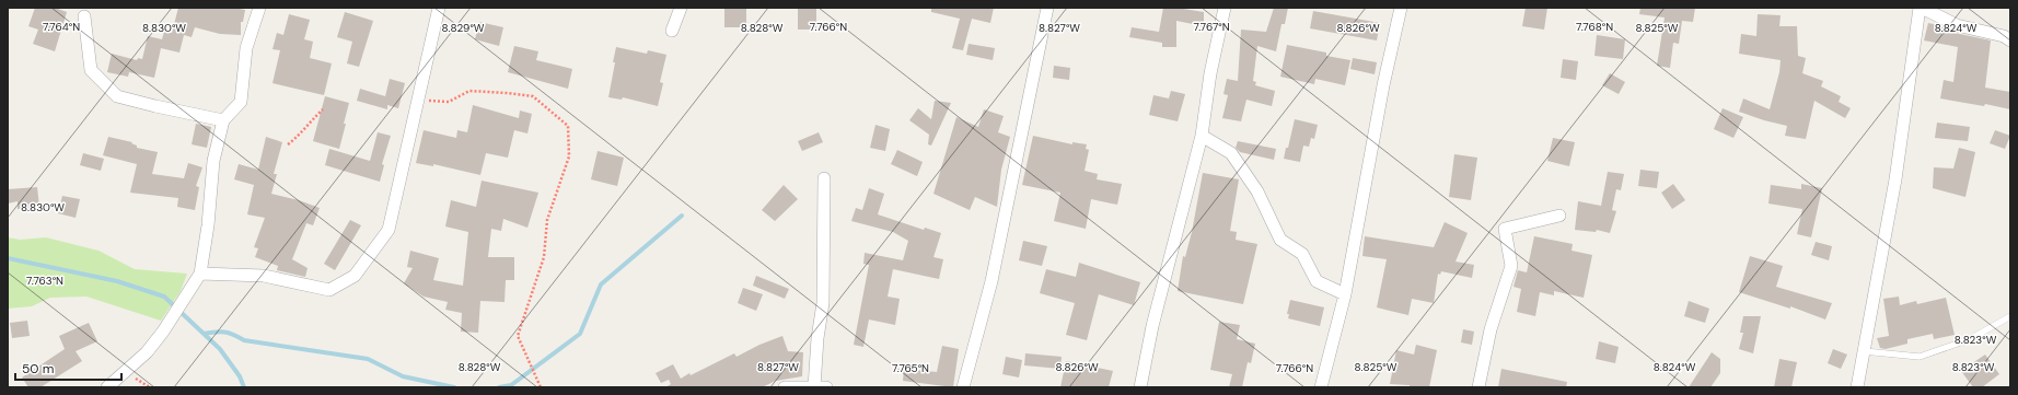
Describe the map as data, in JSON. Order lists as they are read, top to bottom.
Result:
{
  "scale_bar": "50 m",
  "coordinates": [
    "7.764°N",
    "7.766°N",
    "7.767°N",
    "7.768°N",
    "8.829°W",
    "8.828°W",
    "8.827°W",
    "8.830°W",
    "8.826°W",
    "8.825°W",
    "8.824°W",
    "7.763°N",
    "8.823°W",
    "7.765°N"
  ]
}
